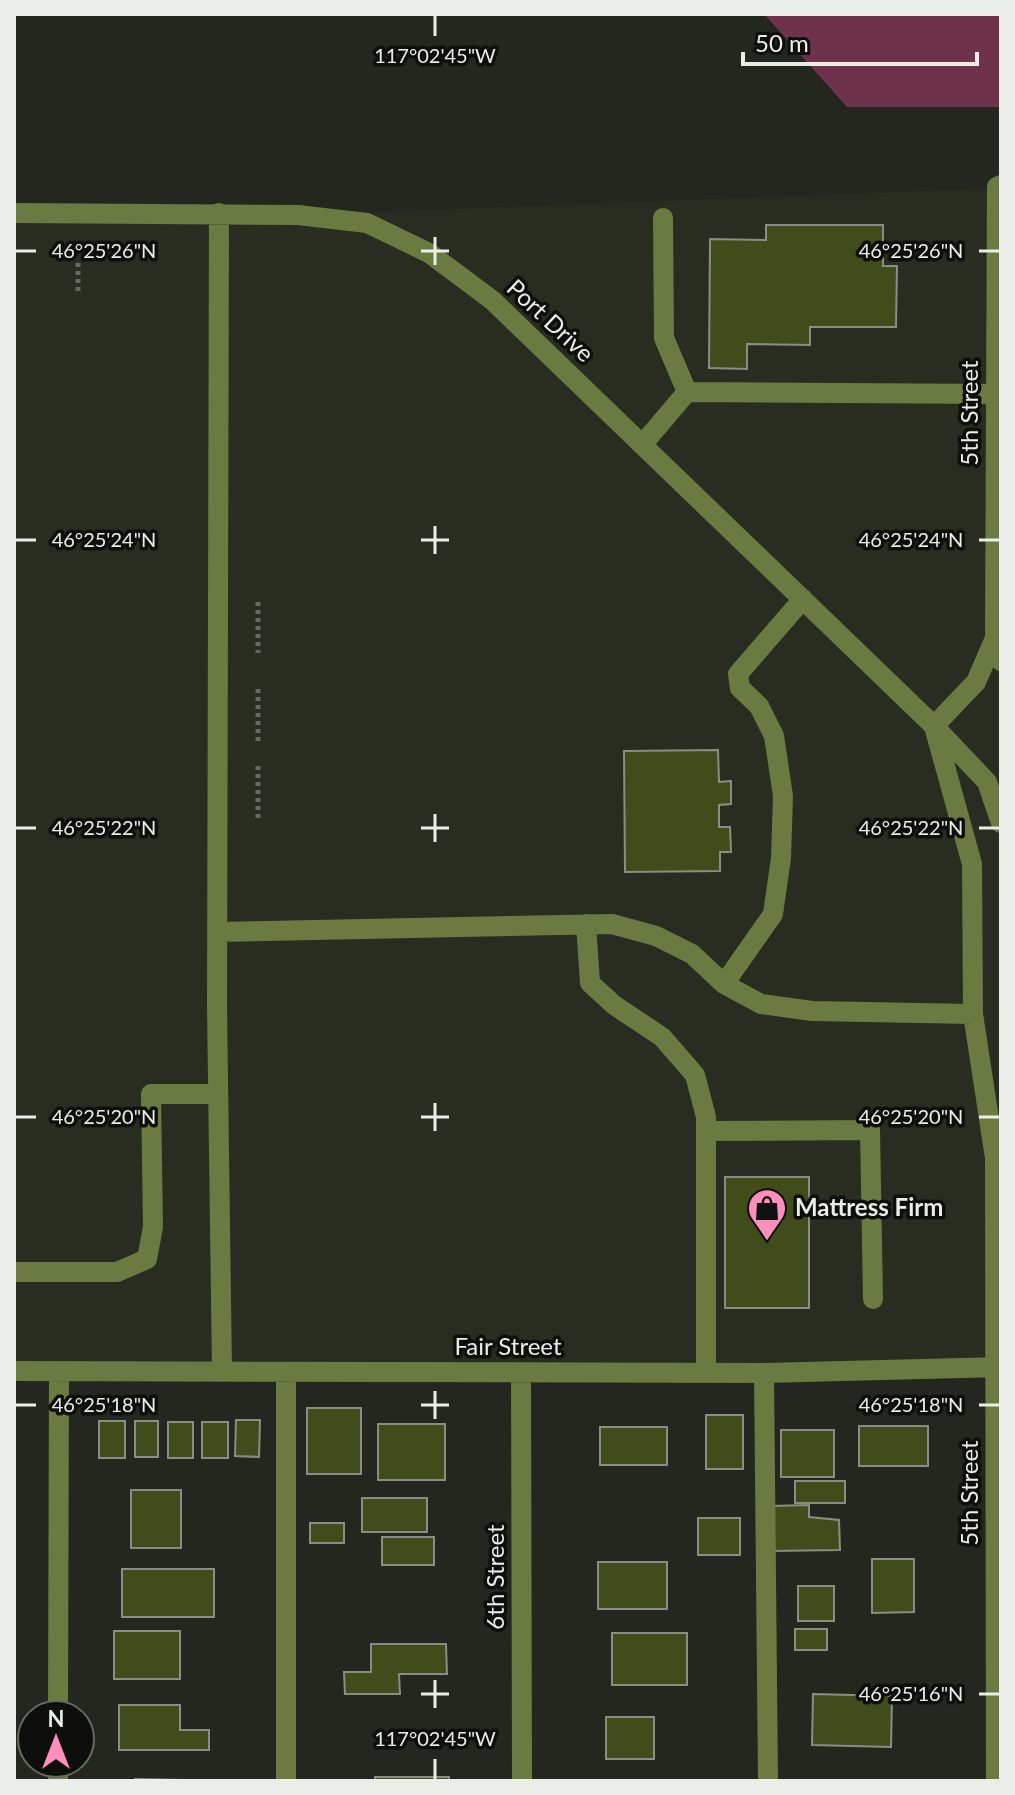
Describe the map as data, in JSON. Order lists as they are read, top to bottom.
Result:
{
  "streets": {
    "street": [
      "Port Drive",
      "5th Street",
      "Fair Street",
      "6th Street"
    ]
  },
  "crossings": [
    ["Port Drive", "5th Street"],
    ["5th Street", "Fair Street"],
    ["Fair Street", "6th Street"]
  ],
  "places": {
    "shop": ["Mattress Firm"]
  },
  "scale_bar": "50 m",
  "north": "top",
  "coordinates": [
    "117°02'45\"W",
    "46°25'26\"N",
    "46°25'24\"N",
    "46°25'22\"N",
    "46°25'20\"N",
    "46°25'18\"N",
    "46°25'16\"N"
  ]
}
